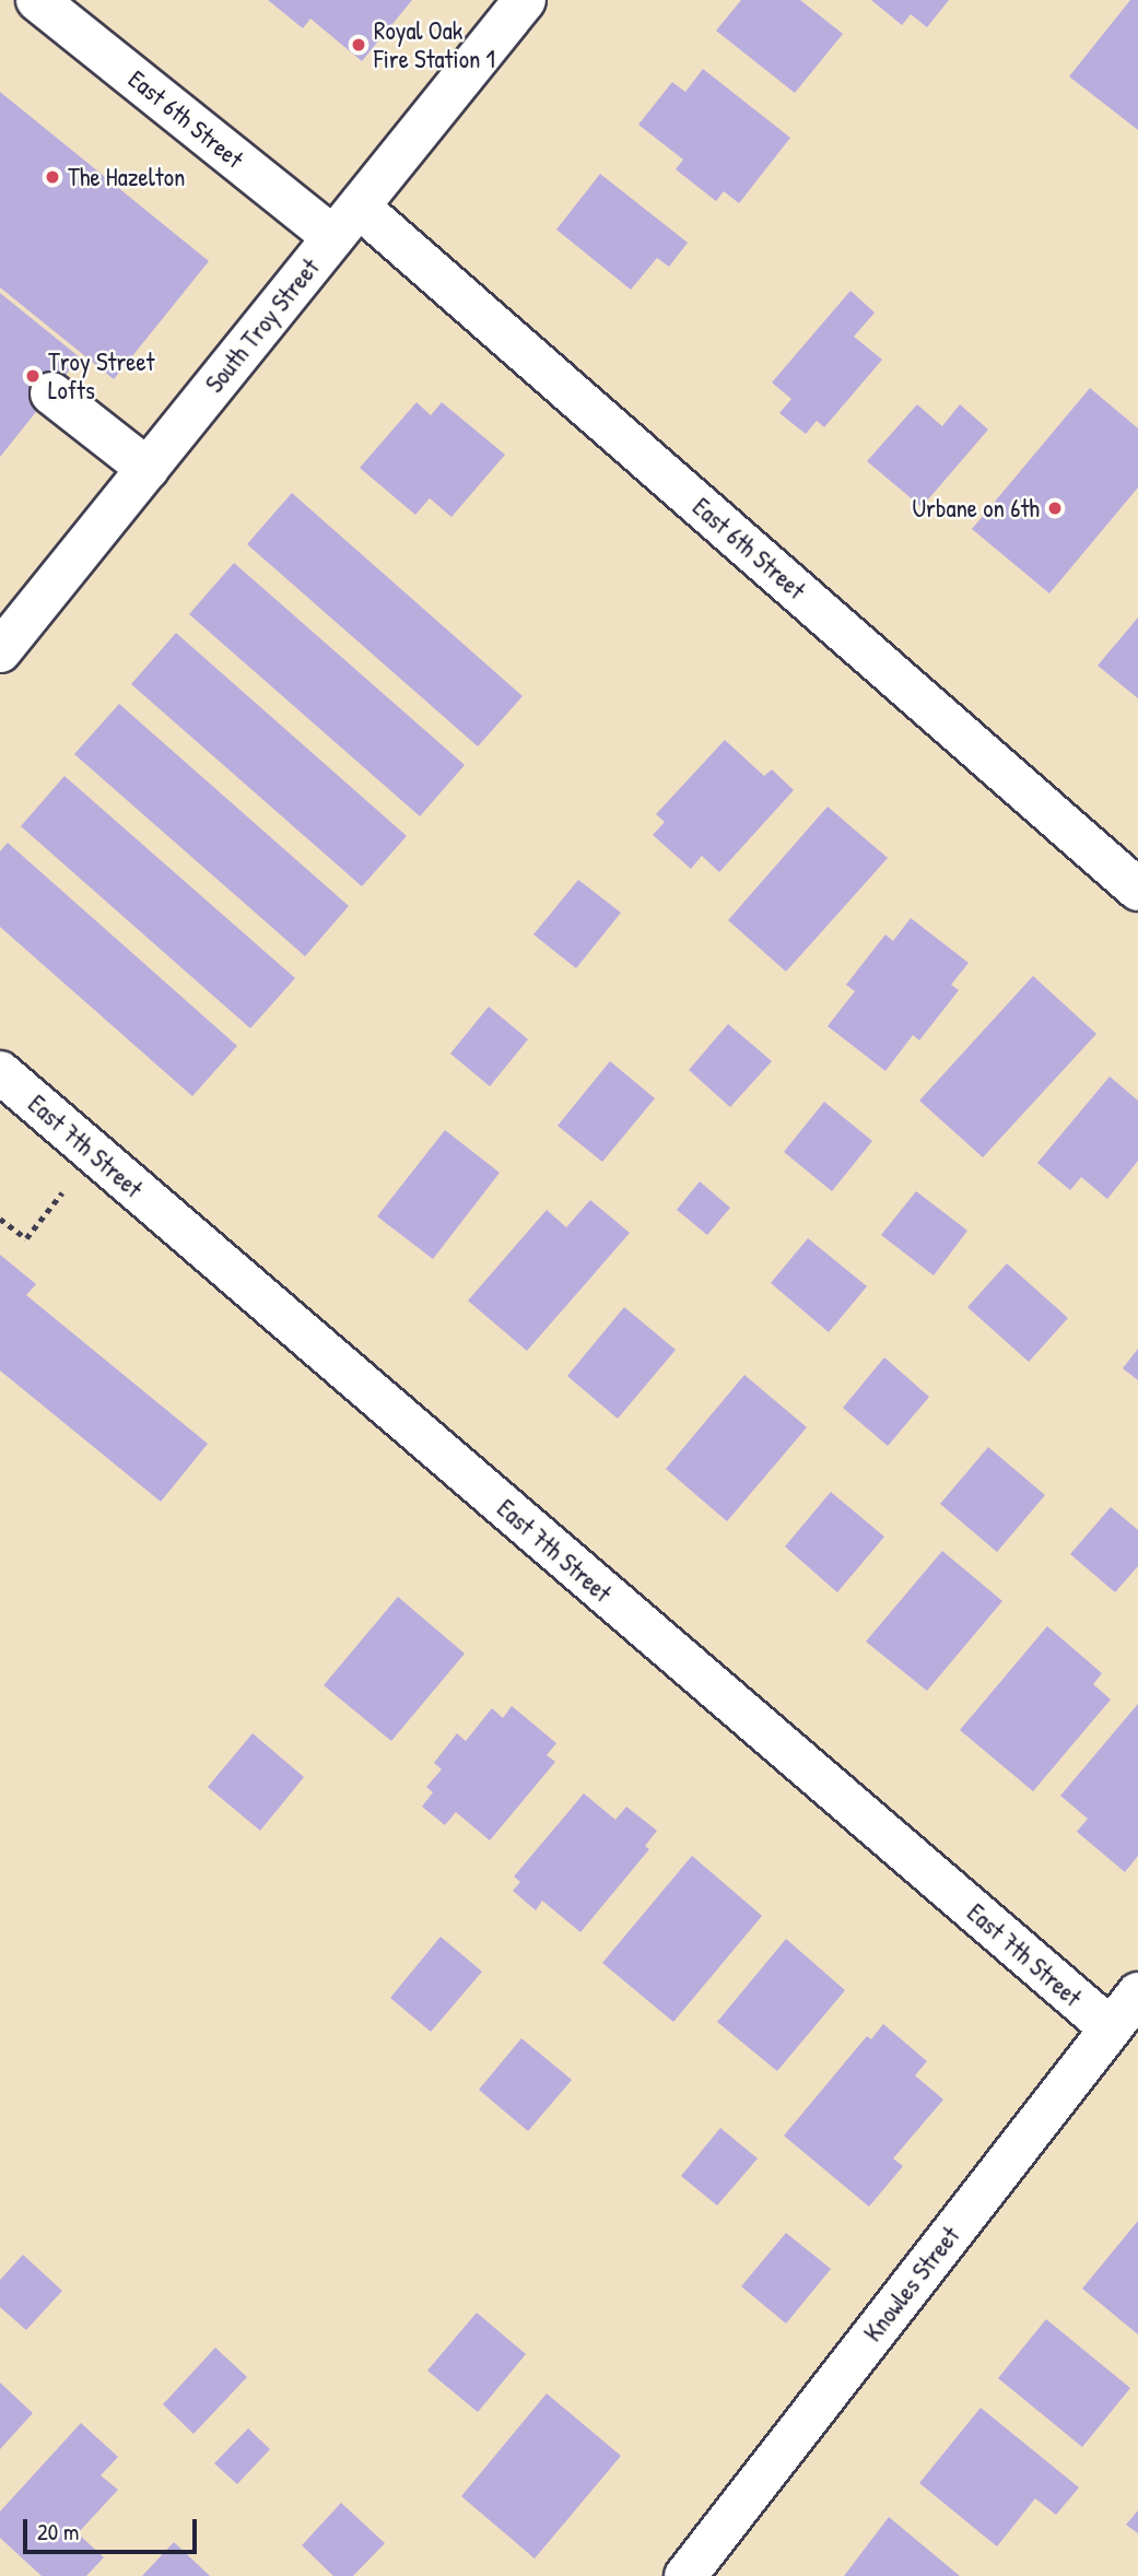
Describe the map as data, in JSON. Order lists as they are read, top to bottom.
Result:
{
  "streets": {
    "street": [
      "East 6th Street",
      "South Troy Street",
      "East 7th Street",
      "Knowles Street"
    ]
  },
  "crossings": [
    ["East 6th Street", "South Troy Street"],
    ["East 7th Street", "Knowles Street"]
  ],
  "places": [
    "Royal Oak Fire Station 1",
    "The Hazelton",
    "Troy Street Lofts",
    "Urbane on 6th"
  ],
  "scale_bar": "20 m"
}
